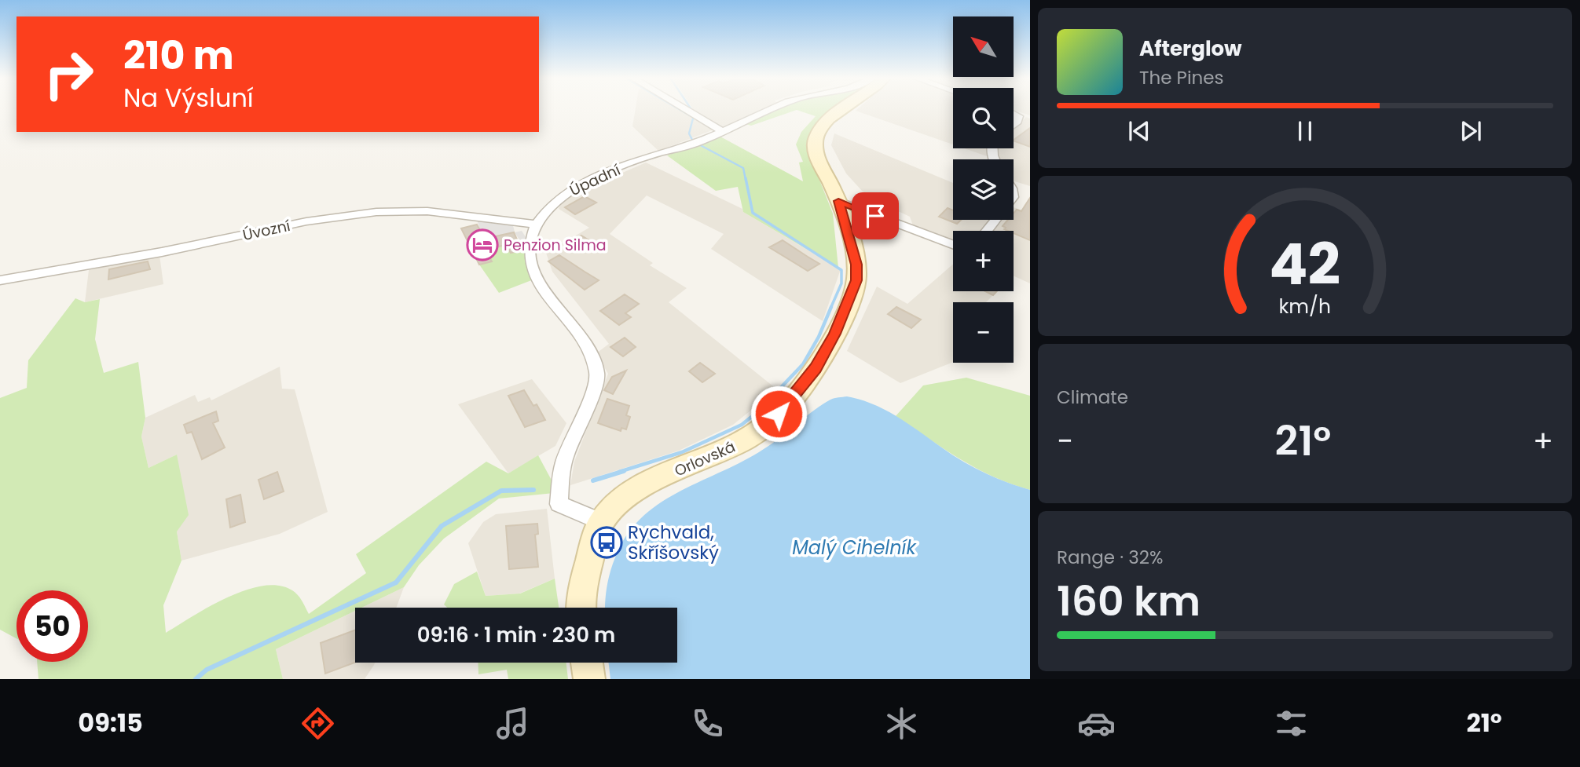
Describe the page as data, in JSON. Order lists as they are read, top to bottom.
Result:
{
  "streets": {
    "main road": ["Orlovská"],
    "street": ["Úpadní", "Úvozní"]
  },
  "crossings": [
    ["Úpadní", "Úvozní"]
  ],
  "water": ["Malý Cihelník"],
  "places": {
    "hotel": ["Penzion Silma"],
    "bus stop": ["Rychvald, Skříšovský"]
  },
  "north": "top left",
  "page": {
    "map_buttons": ["+", "−"],
    "turn": ["210 m", "Na Výsluní"],
    "song": ["Afterglow", "The Pines"],
    "tile": [
      "Climate",
      ["Range · 32%", "160 km"]
    ],
    "heat": ["−", "21°", "+"],
    "limit": "50",
    "trip": "09:16 · 1 min · 230 m",
    "tabs": ["09:15", "21°"],
    "gauge": ["42", "km/h"]
  }
}
